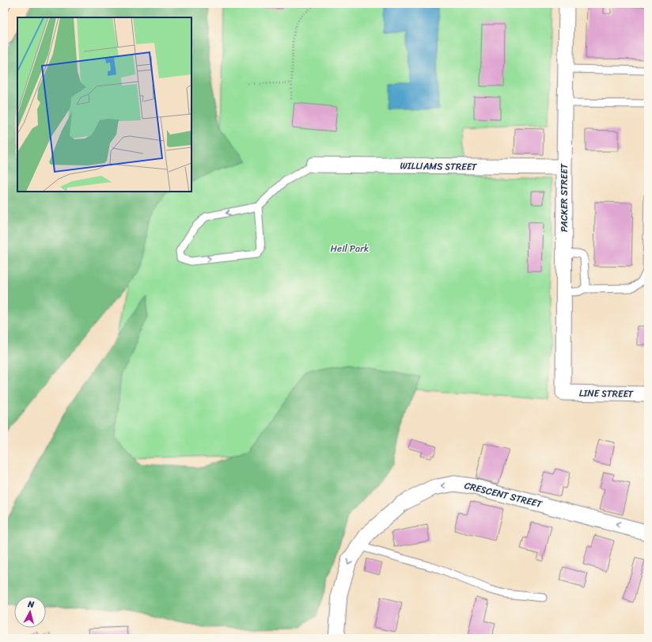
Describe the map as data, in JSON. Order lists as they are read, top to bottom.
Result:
{
  "streets": {
    "street": [
      "WILLIAMS STREET",
      "PACKER STREET",
      "LINE STREET",
      "CRESCENT STREET"
    ]
  },
  "crossings": [
    ["WILLIAMS STREET", "PACKER STREET"],
    ["PACKER STREET", "LINE STREET"]
  ],
  "parks": ["Heil Park"],
  "north": "top"
}
